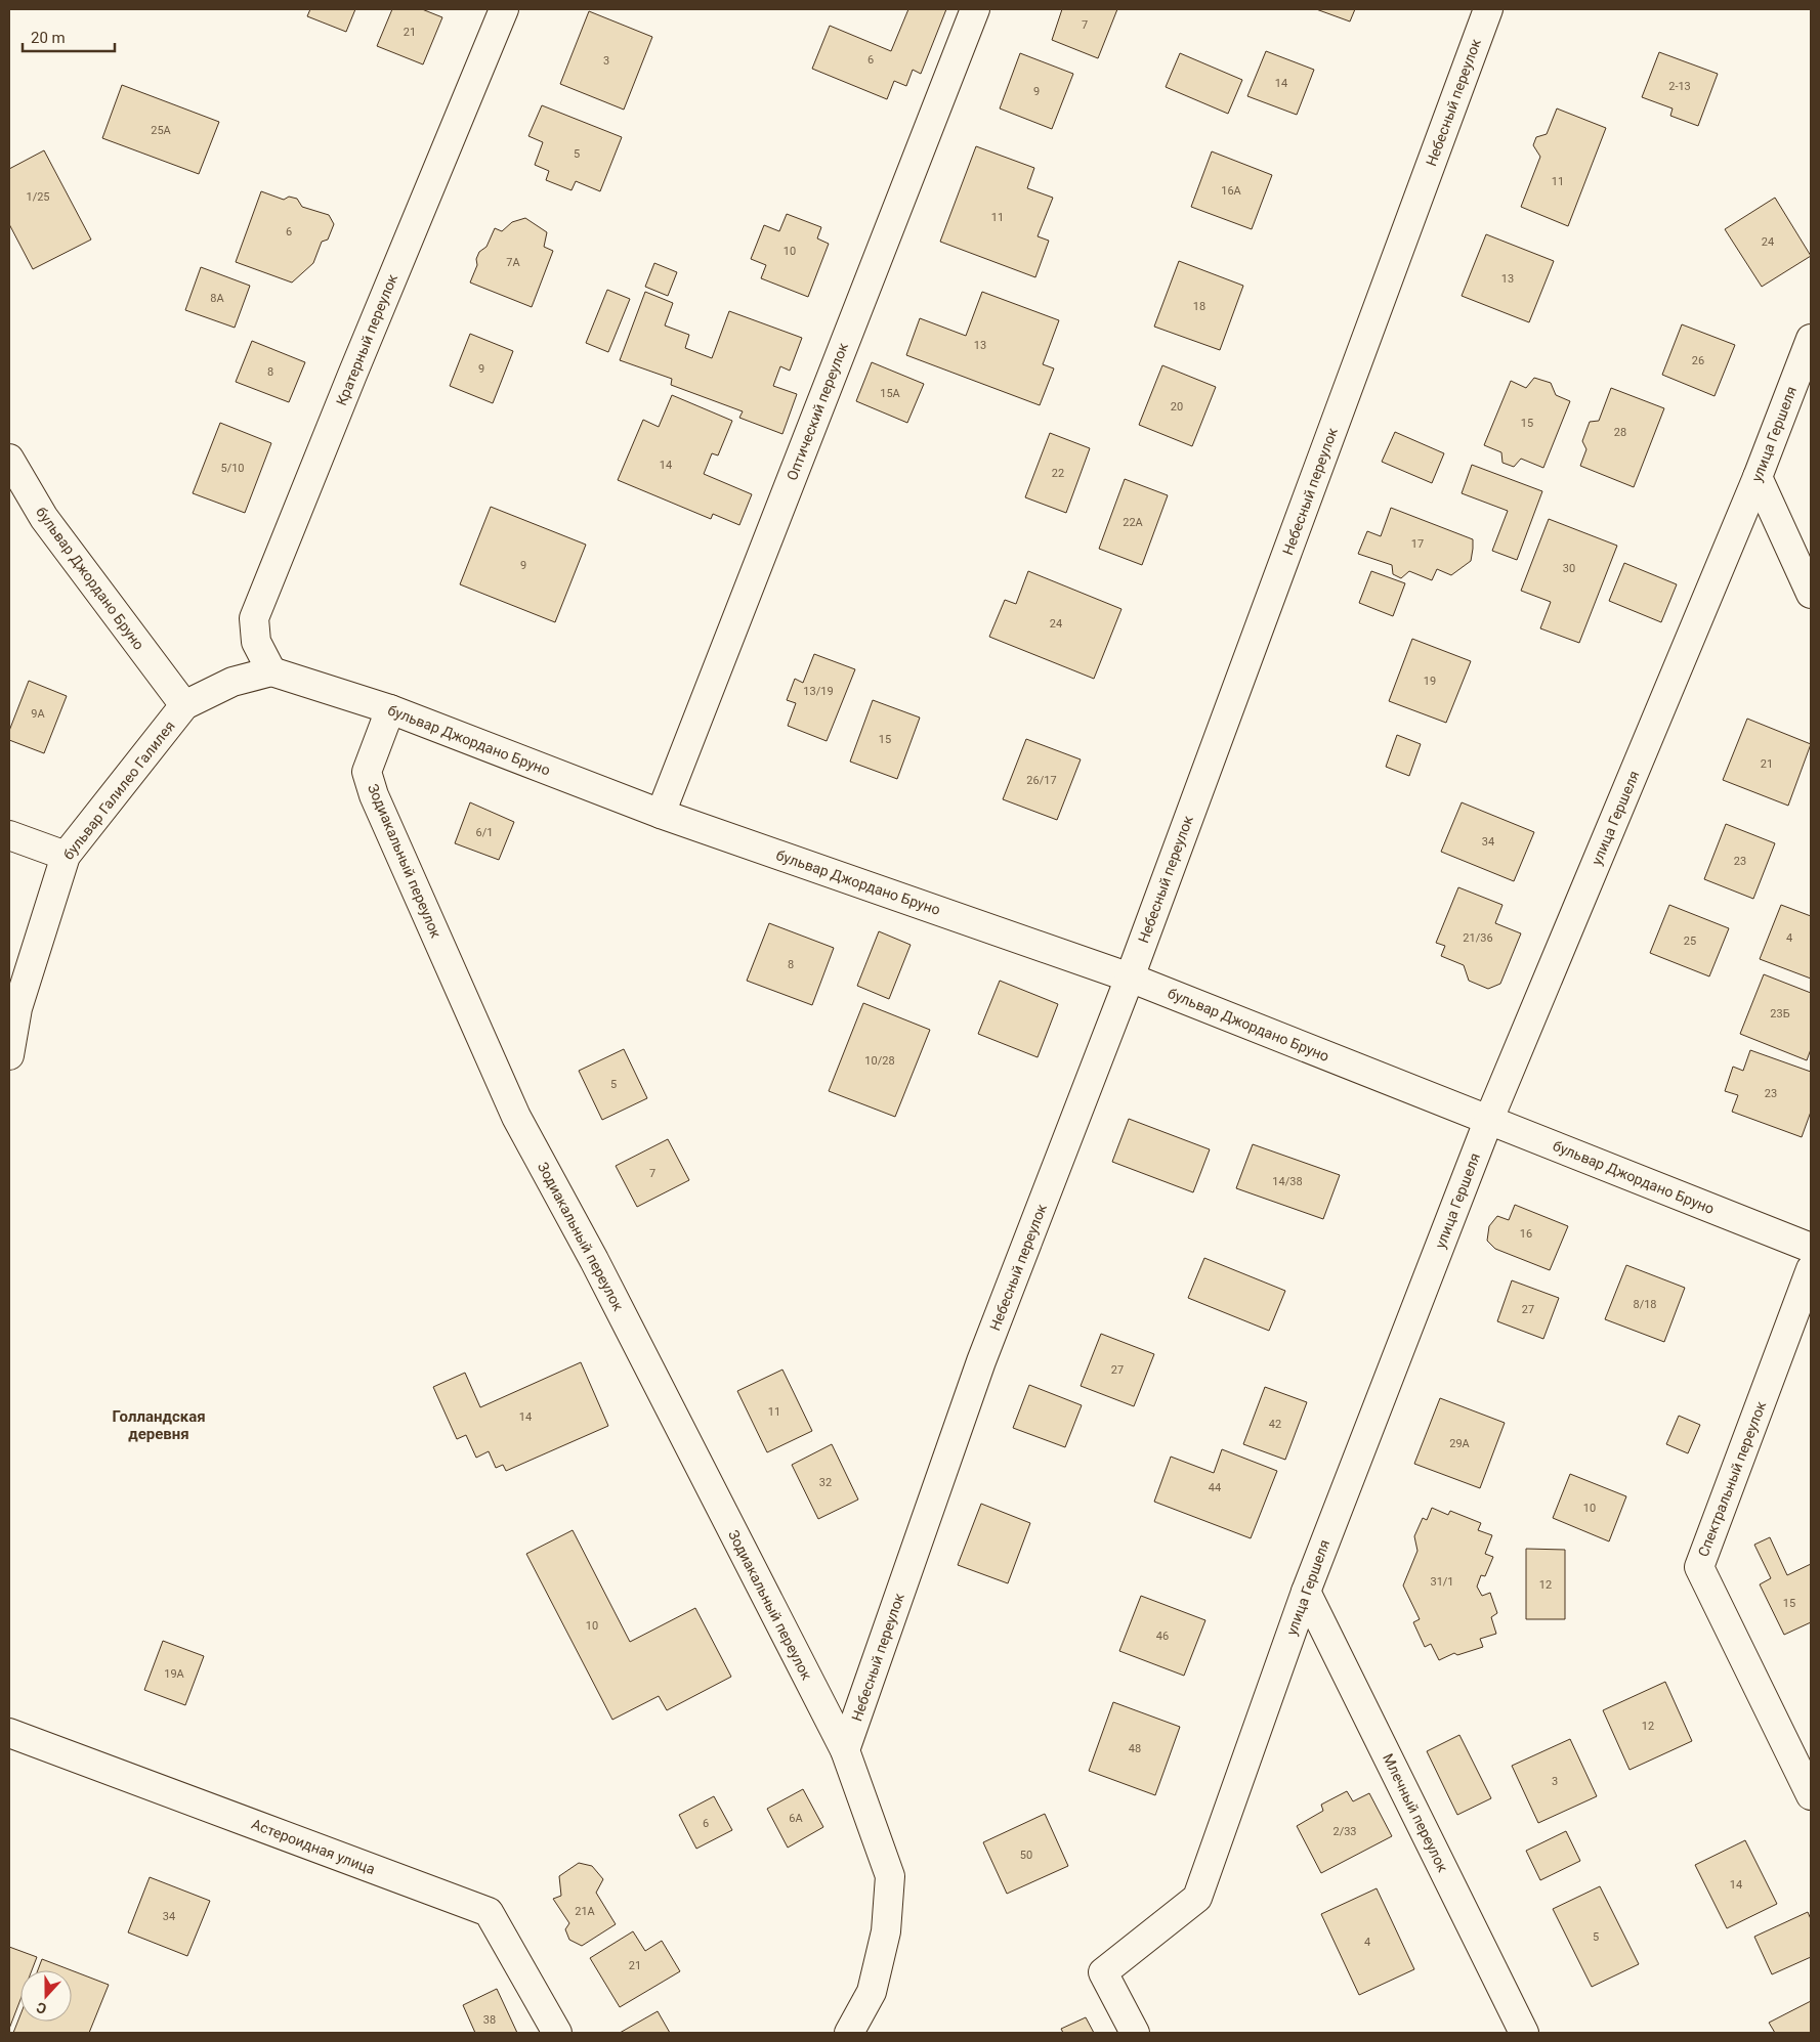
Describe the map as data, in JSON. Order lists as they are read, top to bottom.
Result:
{
  "streets": {
    "street": [
      "Небесный переулок",
      "Кратерный переулок",
      "Оптический переулок",
      "улица Гершеля",
      "бульвар Джордано Бруно",
      "бульвар Галилео Галилея",
      "Зодиакальный переулок",
      "Спектральный переулок",
      "Млечный переулок",
      "Астероидная улица"
    ]
  },
  "crossings": [
    ["Небесный переулок", "бульвар Джордано Бруно"],
    ["Небесный переулок", "Зодиакальный переулок"],
    ["Кратерный переулок", "бульвар Джордано Бруно"],
    ["Оптический переулок", "бульвар Джордано Бруно"],
    ["улица Гершеля", "бульвар Джордано Бруно"],
    ["улица Гершеля", "Млечный переулок"],
    ["бульвар Джордано Бруно", "бульвар Галилео Галилея"],
    ["бульвар Джордано Бруно", "Зодиакальный переулок"]
  ],
  "districts": ["Голландская деревня"],
  "house_numbers": [
    "7",
    "21",
    "6",
    "3",
    "14",
    "2-13",
    "9",
    "25А",
    "5",
    "11",
    "16А",
    "1/25",
    "11",
    "6",
    "24",
    "10",
    "7А",
    "13",
    "8А",
    "18",
    "13",
    "26",
    "9",
    "8",
    "15А",
    "20",
    "15",
    "28",
    "14",
    "5/10",
    "22",
    "22А",
    "17",
    "9",
    "30",
    "24",
    "19",
    "13/19",
    "9А",
    "15",
    "21",
    "26/17",
    "6/1",
    "34",
    "23",
    "21/36",
    "4",
    "25",
    "8",
    "23Б",
    "10/28",
    "5",
    "23",
    "7",
    "14/38",
    "16",
    "8/18",
    "27",
    "27",
    "11",
    "14",
    "42",
    "29А",
    "32",
    "44",
    "10",
    "31/1",
    "12",
    "15",
    "10",
    "46",
    "19А",
    "12",
    "48",
    "3",
    "6А",
    "6",
    "2/33",
    "50",
    "14",
    "21А",
    "34",
    "5",
    "4",
    "21",
    "38"
  ],
  "scale_bar": "20 m",
  "north": "bottom"
}
